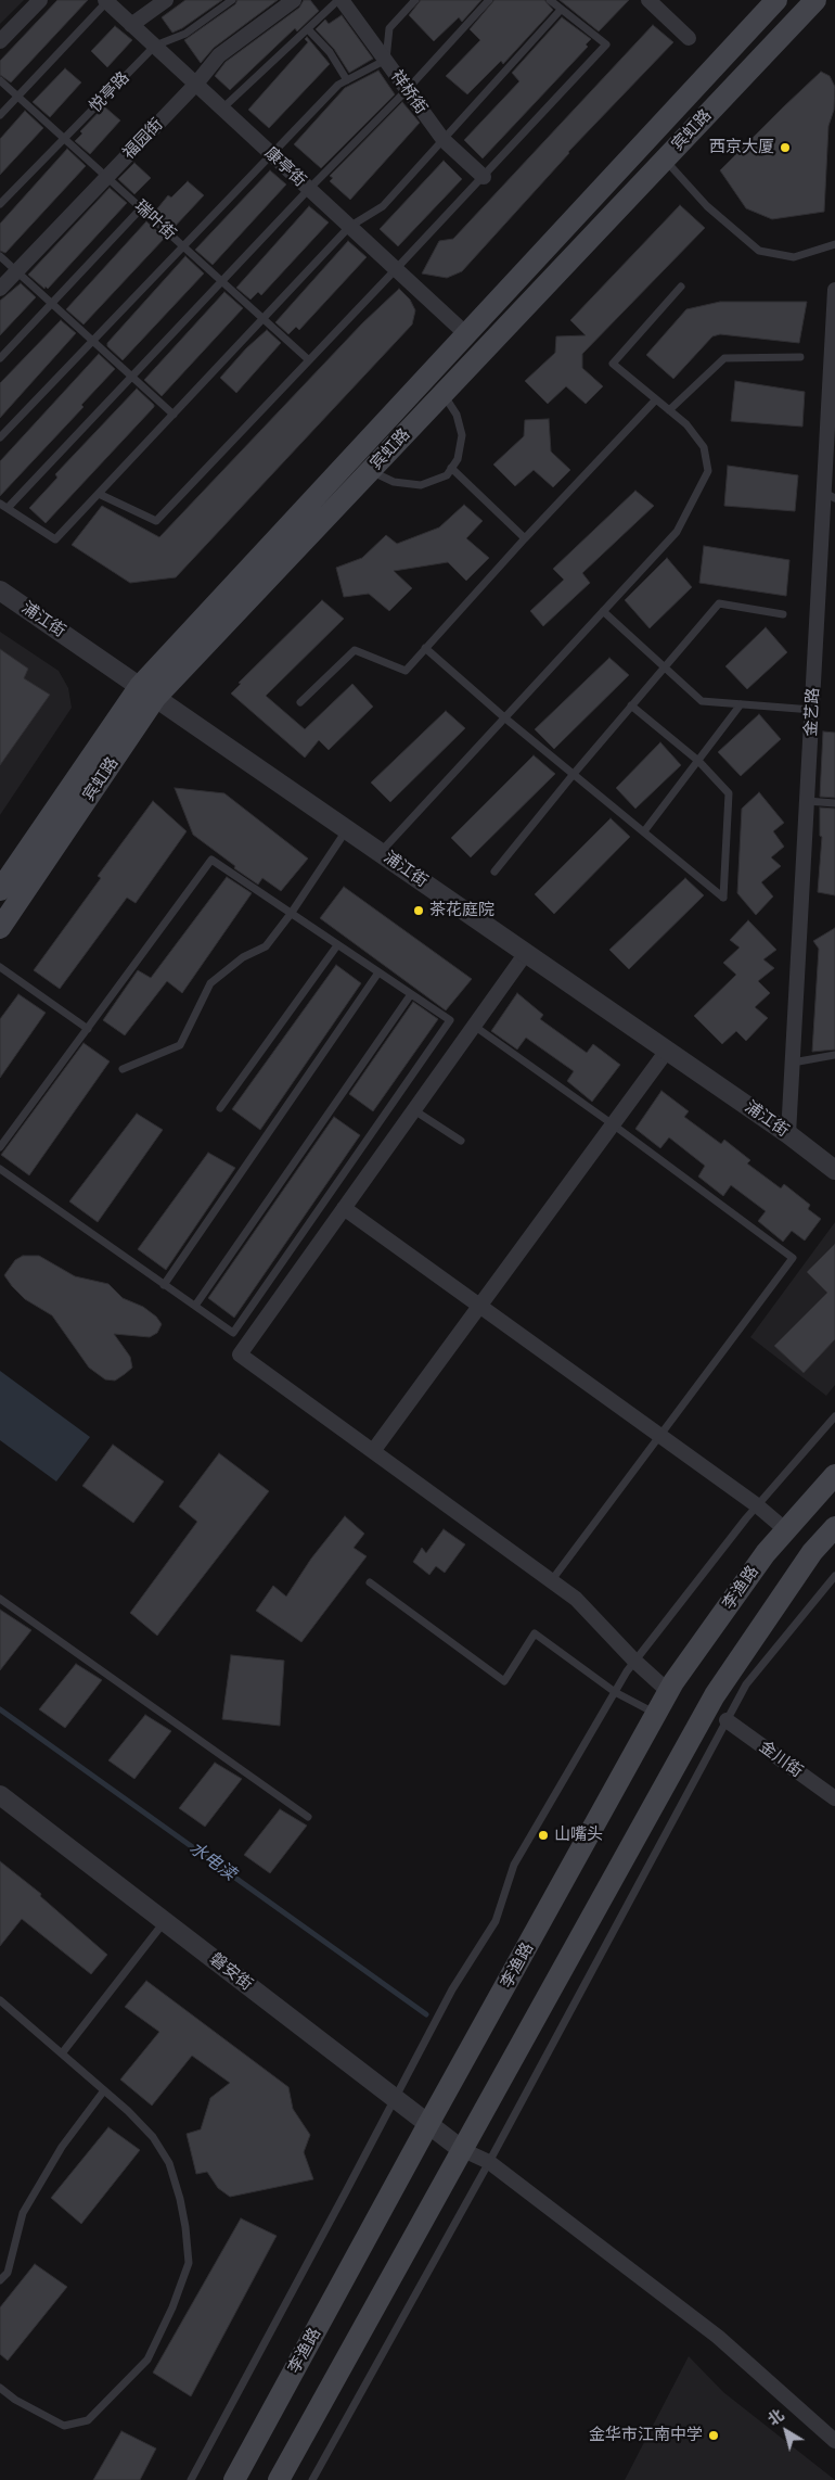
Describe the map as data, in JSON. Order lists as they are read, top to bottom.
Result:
{
  "streets": {
    "main road": ["宾虹路", "李渔路"],
    "street": [
      "祥桥街",
      "福园街",
      "康亭街",
      "浦江街",
      "金艺路",
      "金川街",
      "磐安街"
    ],
    "lane": ["悦亭路", "瑞叶街"]
  },
  "crossings": [
    ["悦亭路", "康亭街"],
    ["悦亭路", "瑞叶街"],
    ["宾虹路", "康亭街"],
    ["宾虹路", "浦江街"],
    ["福园街", "康亭街"],
    ["福园街", "瑞叶街"],
    ["浦江街", "金艺路"],
    ["李渔路", "磐安街"]
  ],
  "water": ["水电渎"],
  "places": [
    "西京大厦",
    "茶花庭院",
    "山嘴头",
    "金华市江南中学"
  ],
  "north": "top left"
}
